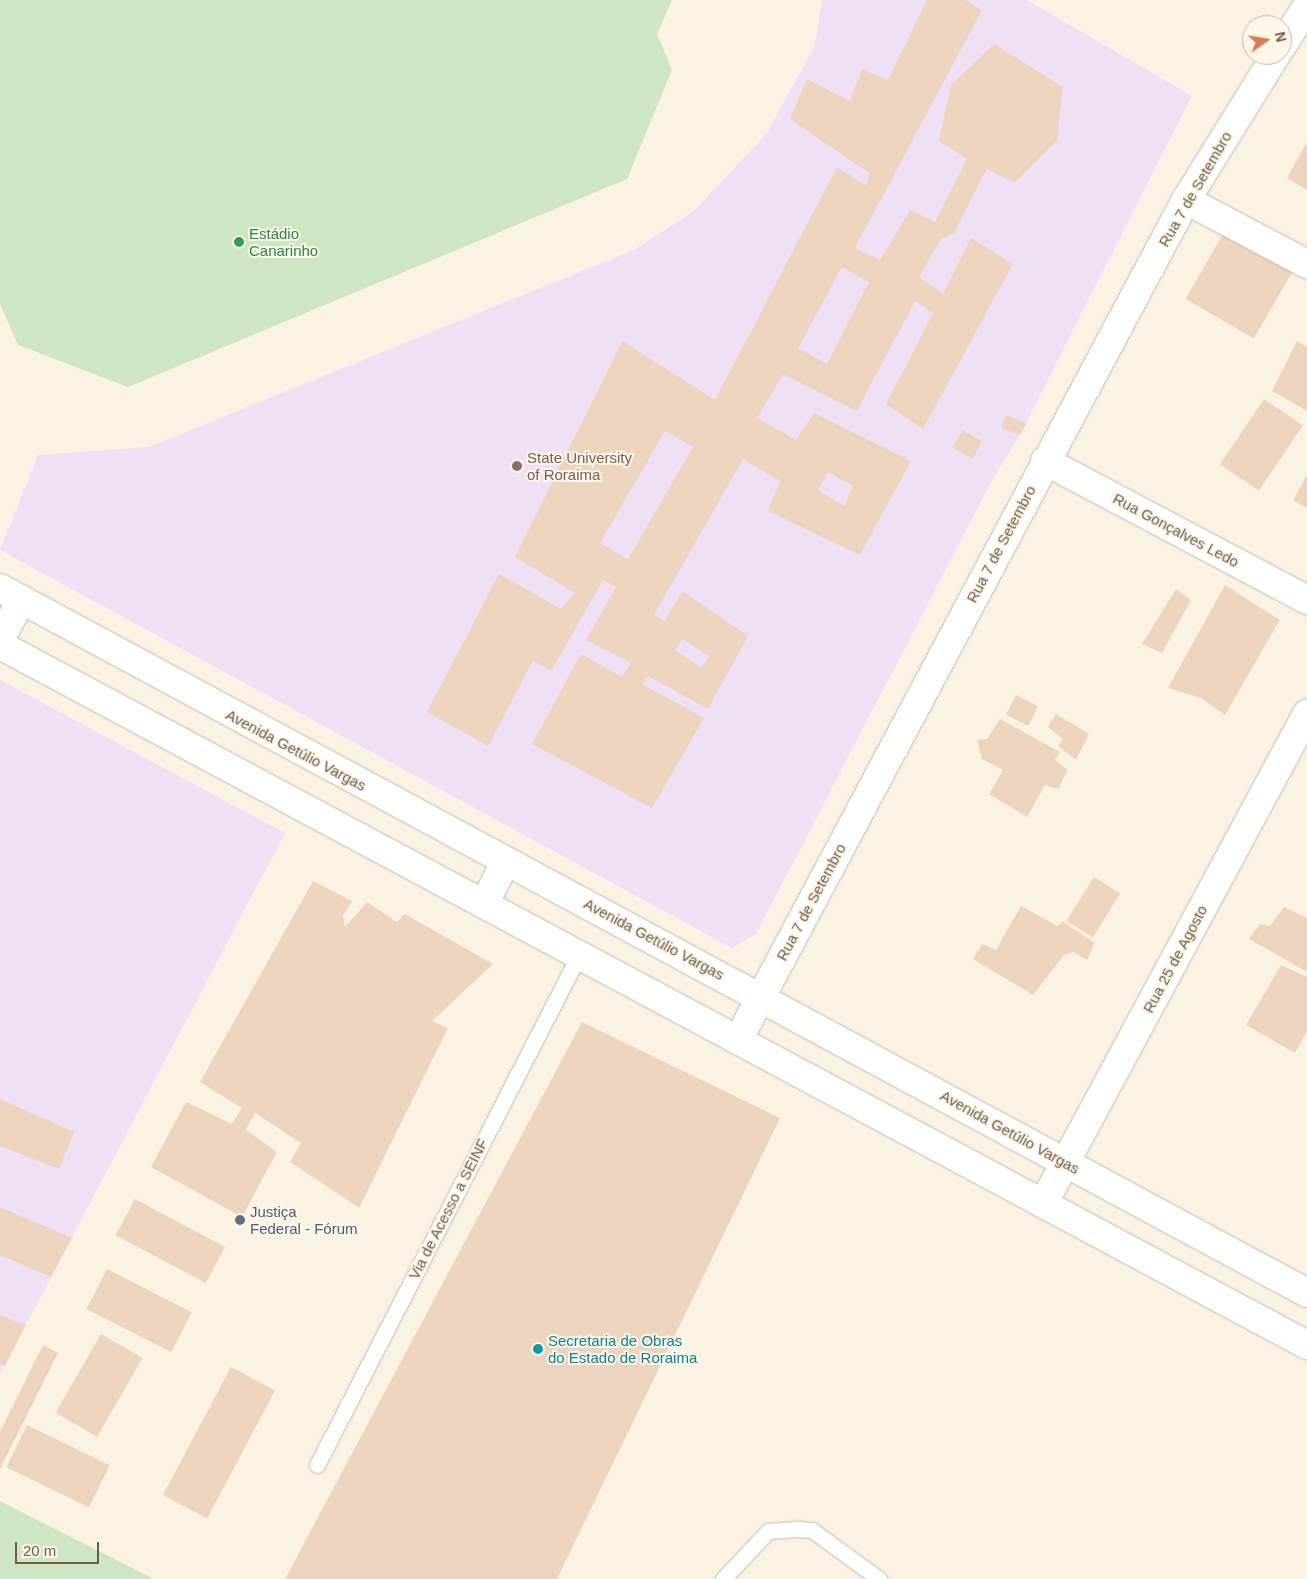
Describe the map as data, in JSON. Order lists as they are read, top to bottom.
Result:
{
  "streets": {
    "main road": [
      "Rua 7 de Setembro",
      "Rua Gonçalves Ledo",
      "Avenida Getúlio Vargas",
      "Rua 25 de Agosto"
    ],
    "lane": ["Via de Acesso a SEINF"]
  },
  "crossings": [
    ["Rua 7 de Setembro", "Rua Gonçalves Ledo"],
    ["Rua 7 de Setembro", "Avenida Getúlio Vargas"],
    ["Avenida Getúlio Vargas", "Rua 25 de Agosto"]
  ],
  "places": [
    "Estádio Canarinho",
    "State University of Roraima",
    "Justiça Federal - Fórum",
    "Secretaria de Obras do Estado de Roraima"
  ],
  "scale_bar": "20 m",
  "north": "right"
}
